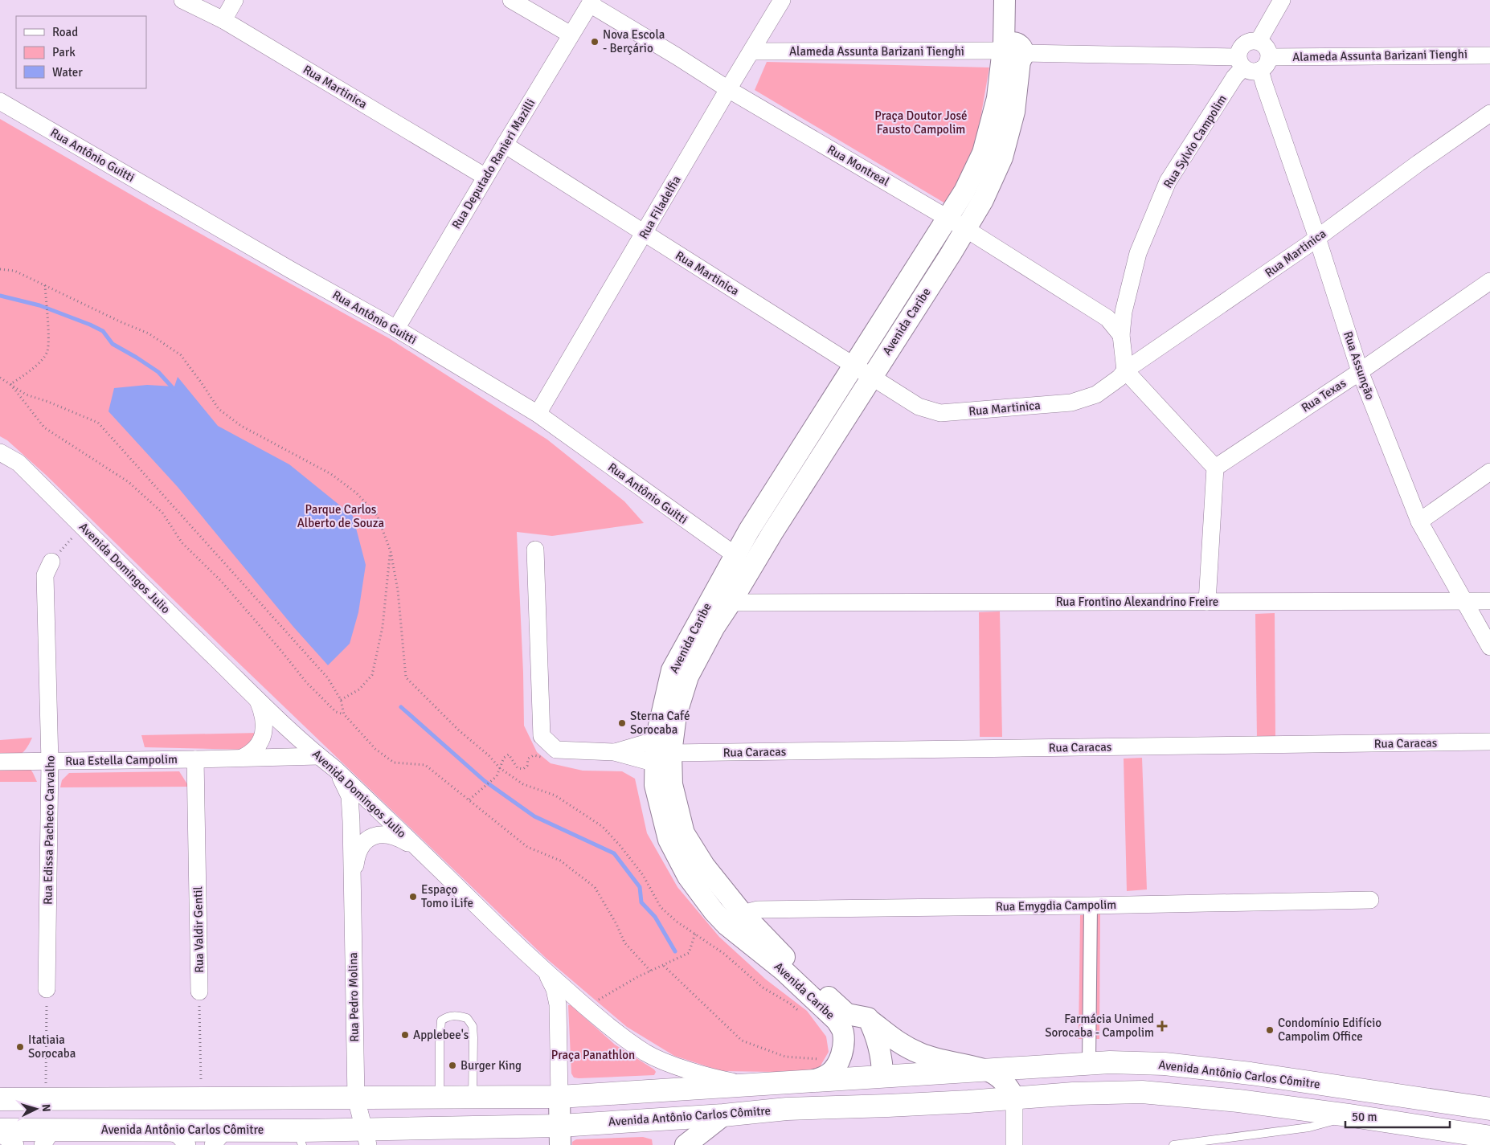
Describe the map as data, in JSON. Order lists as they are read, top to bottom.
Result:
{
  "streets": {
    "main road": ["Avenida Antônio Carlos Cômitre"],
    "street": [
      "Alameda Assunta Barizani Tienghi",
      "Rua Martinica",
      "Rua Sylvio Campolim",
      "Rua Antônio Guitti",
      "Rua Deputado Ranieri Mazilli",
      "Rua Montreal",
      "Rua Filadelfia",
      "Avenida Caribe",
      "Rua Assunção",
      "Rua Texas",
      "Avenida Domingos Julio",
      "Rua Frontino Alexandrino Freire",
      "Rua Caracas",
      "Rua Estella Campolim",
      "Rua Edissa Pacheco Carvalho",
      "Rua Emygdia Campolim",
      "Rua Valdir Gentil",
      "Rua Pedro Molina"
    ]
  },
  "crossings": [
    ["Alameda Assunta Barizani Tienghi", "Rua Sylvio Campolim"],
    ["Alameda Assunta Barizani Tienghi", "Rua Filadelfia"],
    ["Alameda Assunta Barizani Tienghi", "Avenida Caribe"],
    ["Alameda Assunta Barizani Tienghi", "Rua Assunção"],
    ["Rua Martinica", "Rua Sylvio Campolim"],
    ["Rua Martinica", "Rua Deputado Ranieri Mazilli"],
    ["Rua Martinica", "Rua Filadelfia"],
    ["Rua Martinica", "Avenida Caribe"],
    ["Rua Martinica", "Rua Assunção"],
    ["Rua Sylvio Campolim", "Rua Montreal"],
    ["Rua Sylvio Campolim", "Rua Assunção"],
    ["Rua Antônio Guitti", "Rua Deputado Ranieri Mazilli"],
    ["Rua Antônio Guitti", "Rua Filadelfia"],
    ["Rua Antônio Guitti", "Avenida Caribe"],
    ["Rua Deputado Ranieri Mazilli", "Rua Montreal"],
    ["Rua Montreal", "Rua Filadelfia"],
    ["Rua Montreal", "Avenida Caribe"],
    ["Avenida Caribe", "Rua Frontino Alexandrino Freire"],
    ["Avenida Caribe", "Rua Caracas"],
    ["Avenida Caribe", "Rua Emygdia Campolim"],
    ["Avenida Caribe", "Avenida Antônio Carlos Cômitre"],
    ["Rua Assunção", "Rua Texas"],
    ["Rua Assunção", "Rua Frontino Alexandrino Freire"],
    ["Avenida Domingos Julio", "Rua Estella Campolim"],
    ["Avenida Domingos Julio", "Rua Pedro Molina"],
    ["Avenida Domingos Julio", "Avenida Antônio Carlos Cômitre"],
    ["Rua Estella Campolim", "Rua Edissa Pacheco Carvalho"],
    ["Rua Estella Campolim", "Rua Valdir Gentil"],
    ["Rua Pedro Molina", "Avenida Antônio Carlos Cômitre"]
  ],
  "parks": ["Praça Doutor José Fausto Campolim", "Parque Carlos Alberto de Souza", "Praça Panathlon"],
  "places": {
    "other": [
      "Nova Escola - Berçário",
      "Sterna Café Sorocaba",
      "Espaço Tomo iLife",
      "Condomínio Edifício Campolim Office",
      "Applebee's",
      "Itatiaia Sorocaba",
      "Burger King"
    ],
    "health": ["Farmácia Unimed Sorocaba - Campolim"]
  },
  "legend": ["Road", "Park", "Water"],
  "scale_bar": "50 m",
  "north": "right"
}
